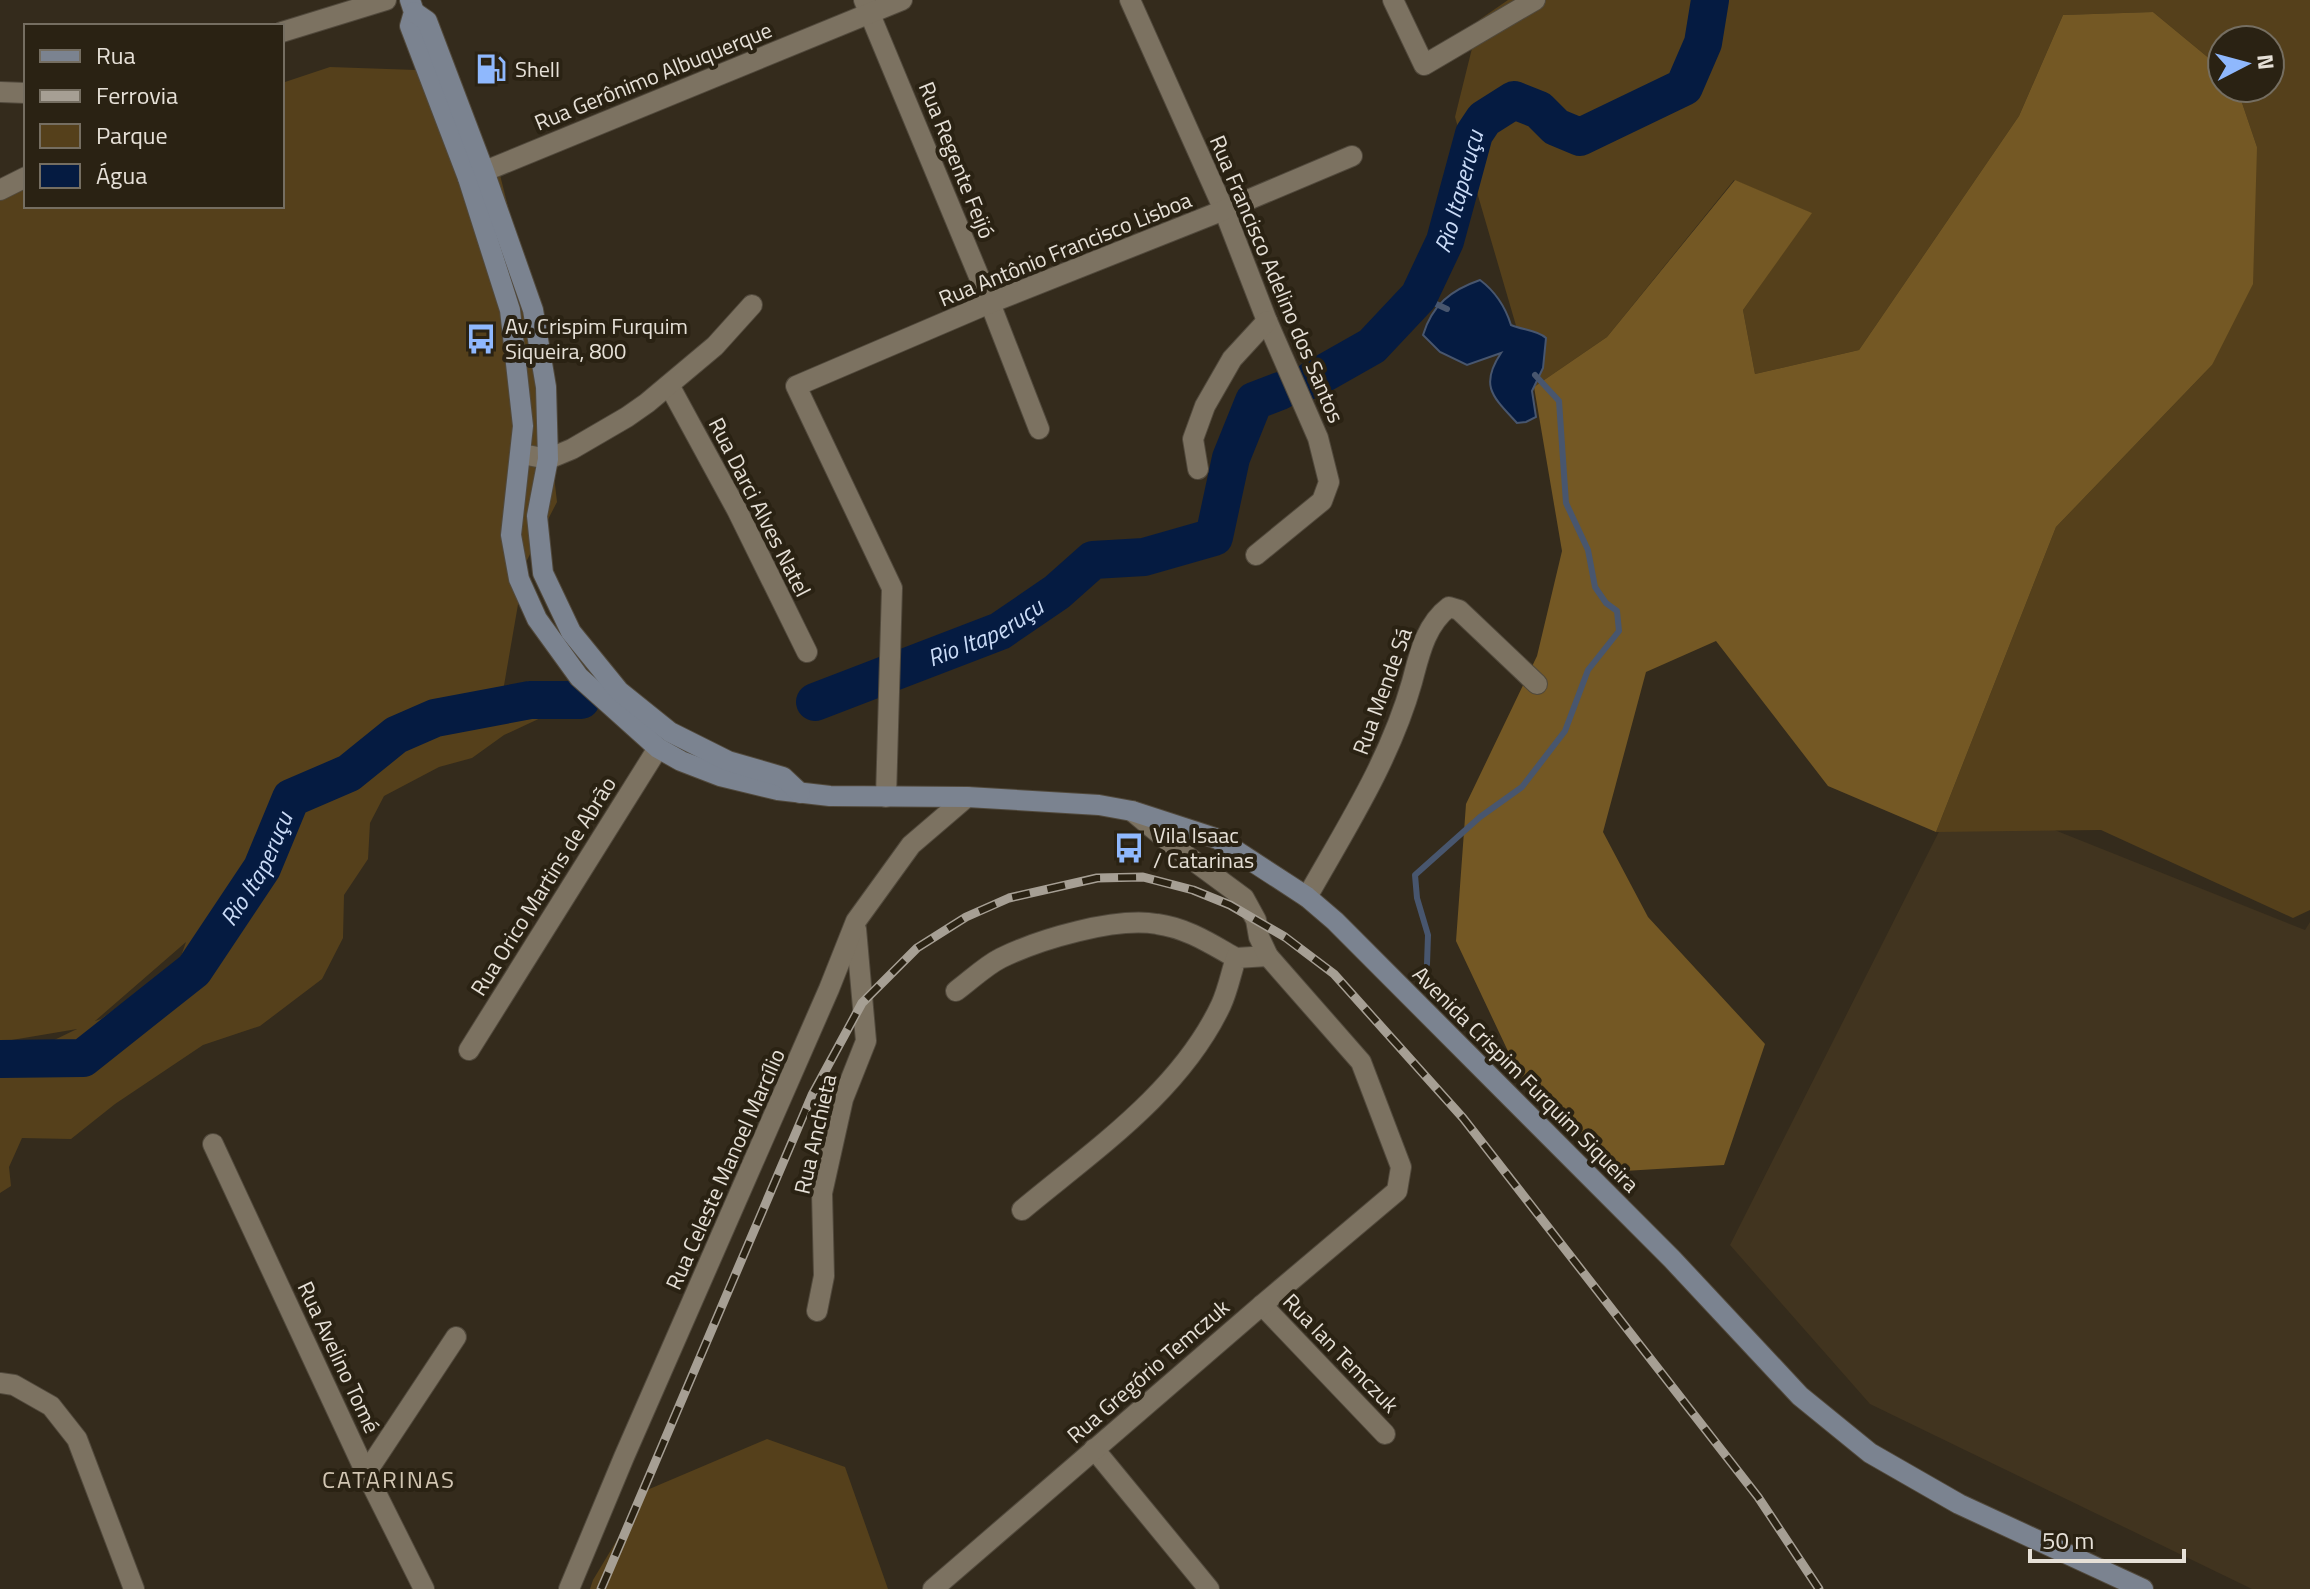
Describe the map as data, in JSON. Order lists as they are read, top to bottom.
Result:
{
  "streets": {
    "main road": ["Avenida Crispim Furquim Siqueira"],
    "street": [
      "Rua Gerônimo Albuquerque",
      "Rua Regente Feijó",
      "Rua Antônio Francisco Lisboa",
      "Rua Francisco Adelino dos Santos",
      "Rua Darci Alves Natel",
      "Rua Mende Sá",
      "Rua Orico Martins de Abrão",
      "Rua Anchieta",
      "Rua Celeste Manoel Marcílio",
      "Rua Ian Temczuk",
      "Rua Avelino Tomé",
      "Rua Gregório Temczuk"
    ]
  },
  "crossings": [
    ["Rua Gerônimo Albuquerque", "Rua Regente Feijó"],
    ["Rua Gerônimo Albuquerque", "Avenida Crispim Furquim Siqueira"],
    ["Rua Regente Feijó", "Rua Antônio Francisco Lisboa"],
    ["Rua Antônio Francisco Lisboa", "Rua Francisco Adelino dos Santos"],
    ["Rua Antônio Francisco Lisboa", "Avenida Crispim Furquim Siqueira"],
    ["Rua Mende Sá", "Avenida Crispim Furquim Siqueira"],
    ["Rua Orico Martins de Abrão", "Avenida Crispim Furquim Siqueira"],
    ["Avenida Crispim Furquim Siqueira", "Rua Celeste Manoel Marcílio"],
    ["Rua Anchieta", "Rua Celeste Manoel Marcílio"],
    ["Rua Ian Temczuk", "Rua Gregório Temczuk"]
  ],
  "districts": ["CATARINAS"],
  "water": ["Rio Itaperuçu"],
  "places": {
    "fuel station": ["Shell"],
    "bus stop": ["Av. Crispim Furquim Siqueira, 800", "Vila Isaac / Catarinas"]
  },
  "legend": [
    "Rua",
    "Ferrovia",
    "Parque",
    "Água"
  ],
  "scale_bar": "50 m",
  "north": "right"
}
